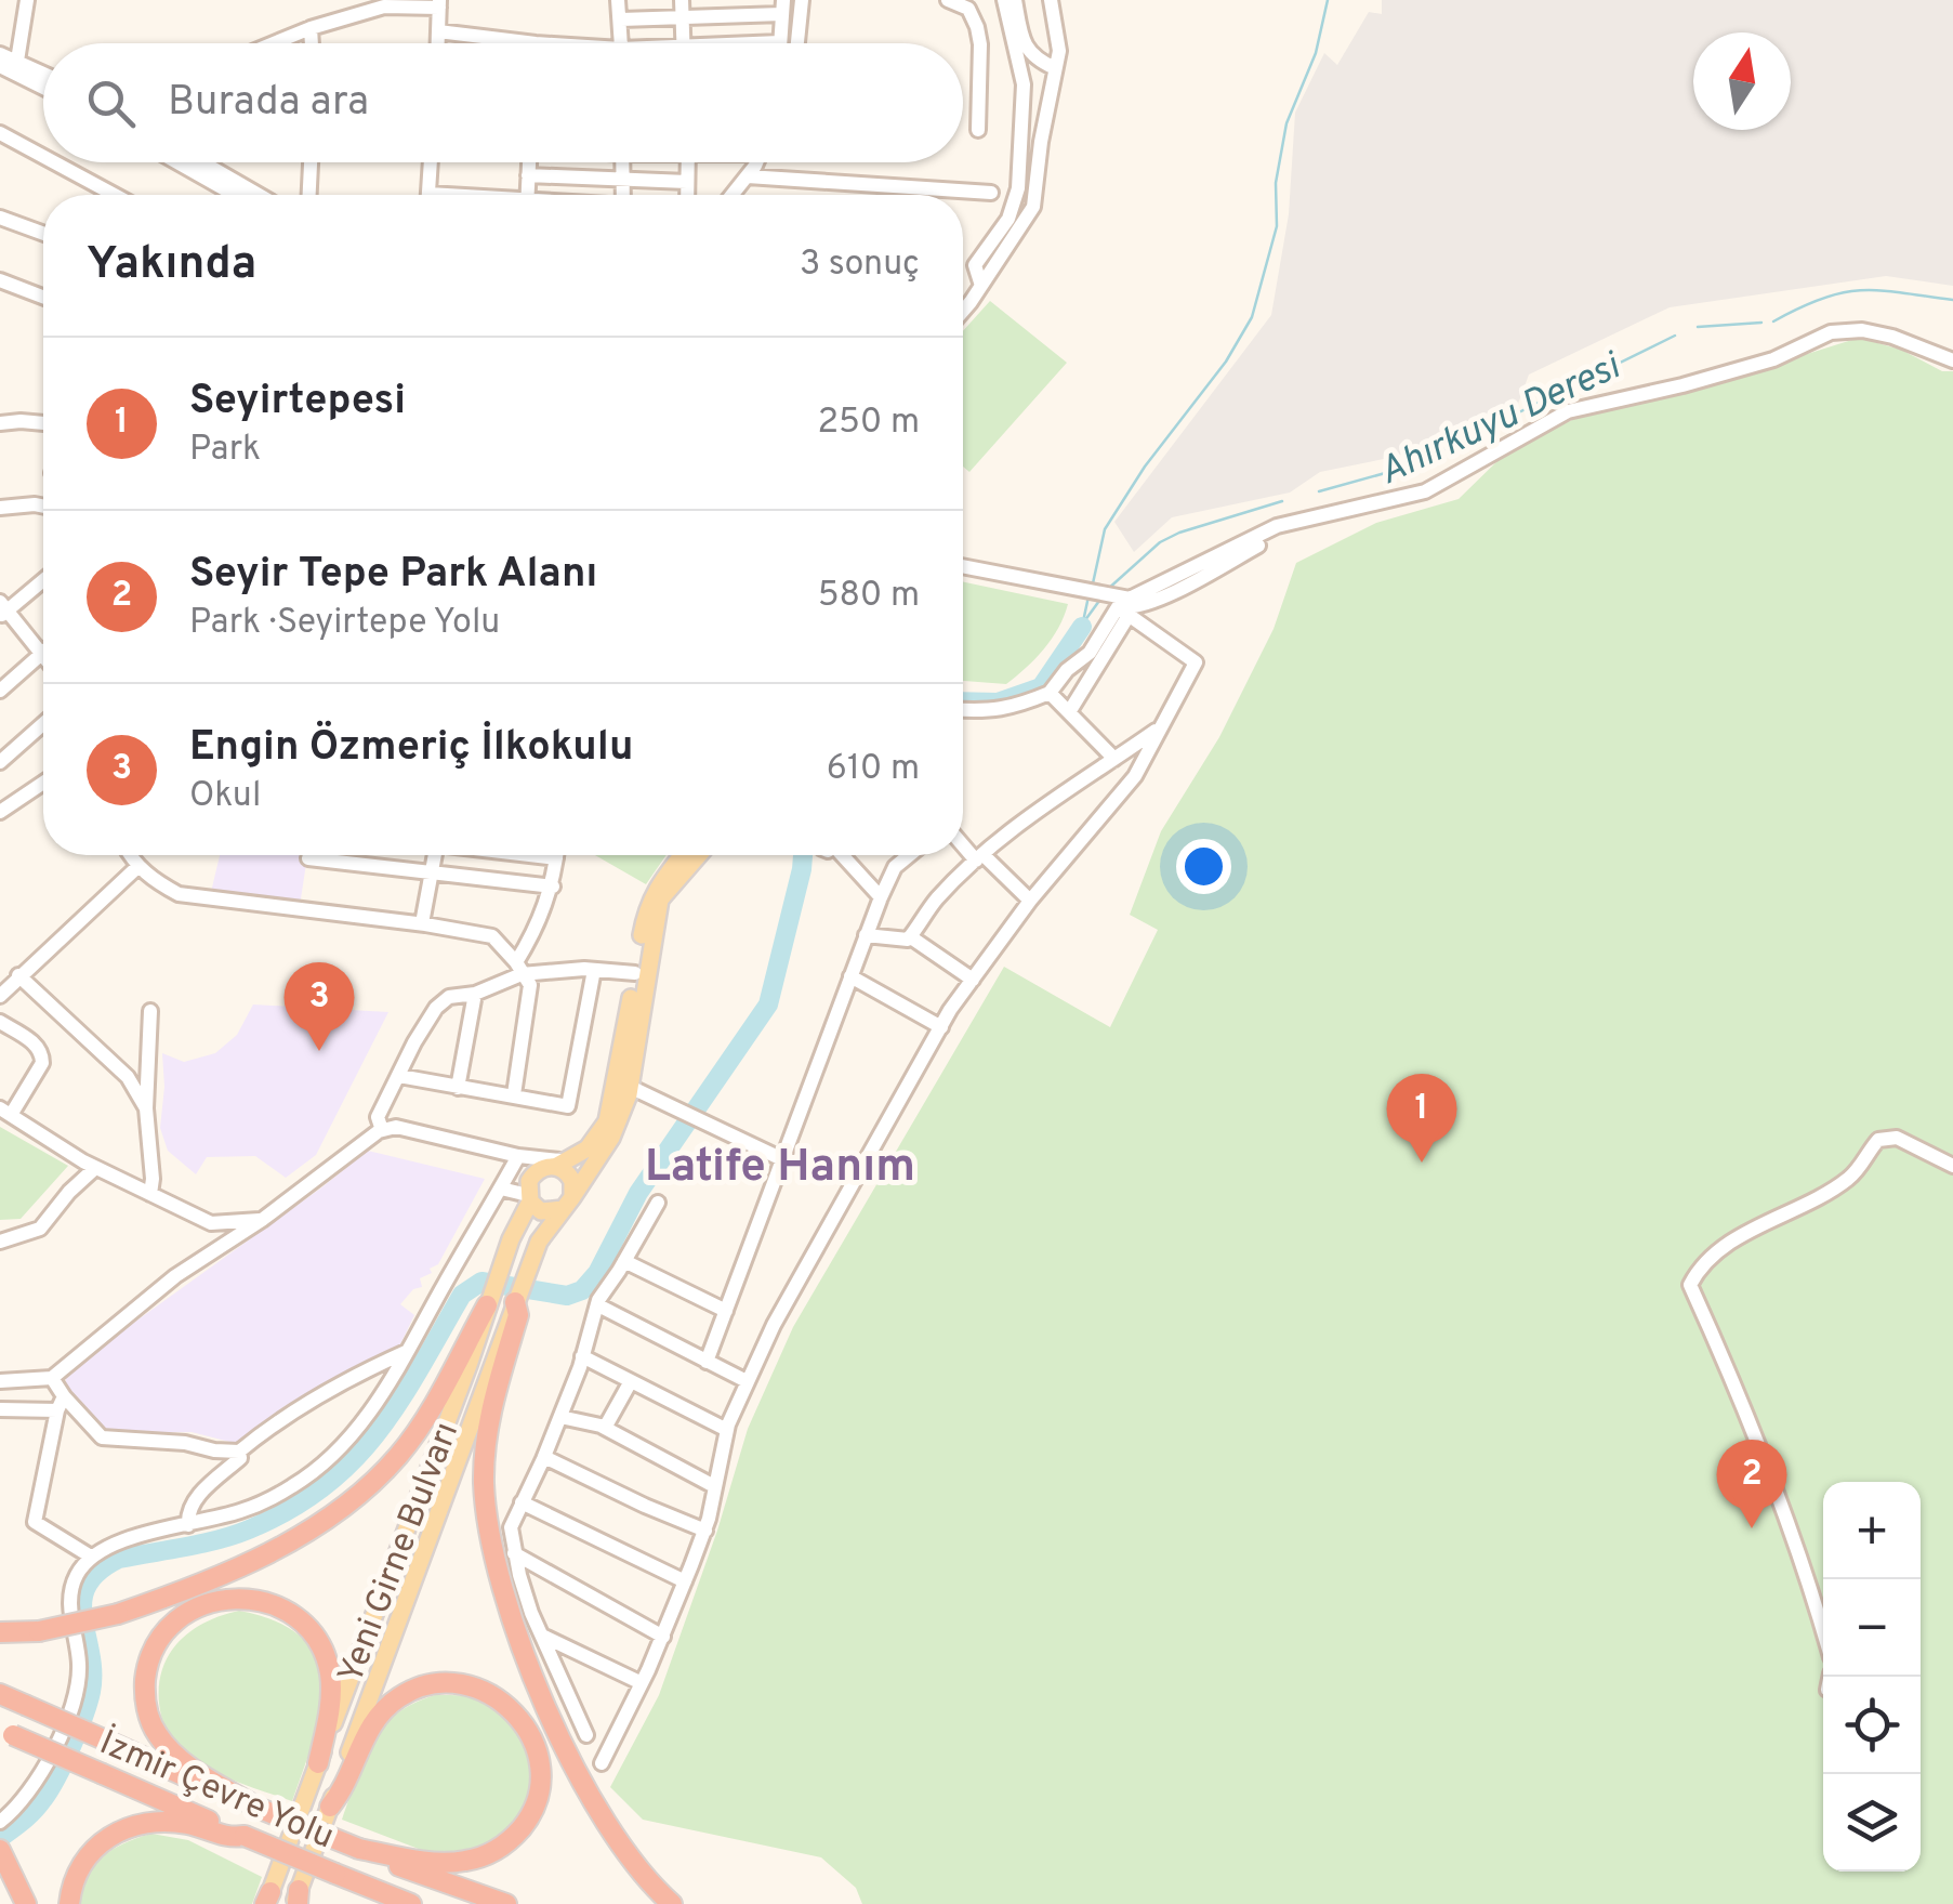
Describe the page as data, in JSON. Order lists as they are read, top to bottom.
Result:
{
  "streets": {
    "highway": ["İzmir Çevre Yolu"],
    "main road": ["Yeni Girne Bulvarı"]
  },
  "districts": ["Latife Hanım"],
  "water": ["Ahırkuyu Deresi"],
  "north": "top",
  "page": {
    "search": "Burada ara",
    "heading": ["Yakında", "3 sonuç"],
    "list": [
      {
        "mark": "1",
        "name": "Seyirtepesi",
        "note": "Park",
        "value": "250 m"
      },
      {
        "mark": "2",
        "name": "Seyir Tepe Park Alanı",
        "note": "Park · Seyirtepe Yolu",
        "value": "580 m"
      },
      {
        "mark": "3",
        "name": "Engin Özmeriç İlkokulu",
        "note": "Okul",
        "value": "610 m"
      }
    ],
    "pins": ["3", "1", "2"],
    "map_buttons": ["+", "−"]
  }
}
